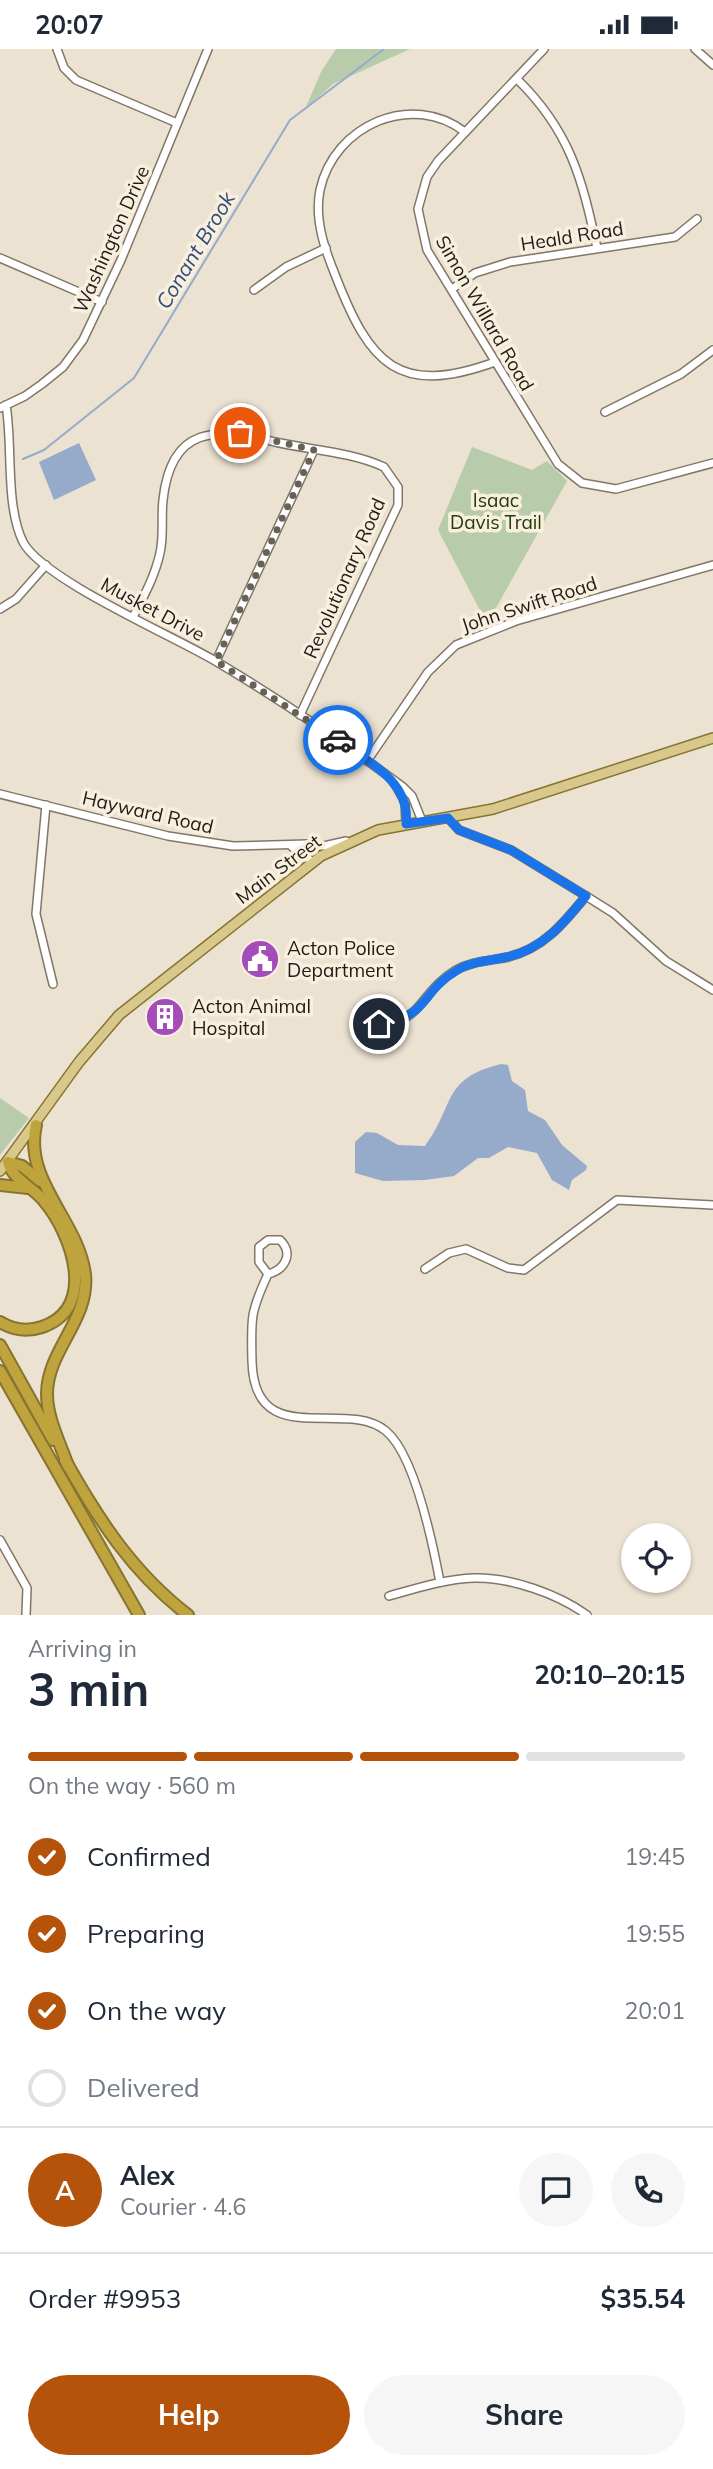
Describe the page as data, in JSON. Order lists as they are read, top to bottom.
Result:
{
  "streets": {
    "main road": ["Main Street"],
    "street": [
      "Heald Road",
      "Washington Drive",
      "Simon Willard Road",
      "Revolutionary Road",
      "John Swift Road",
      "Musket Drive",
      "Hayward Road"
    ]
  },
  "crossings": [
    ["Heald Road", "Simon Willard Road"],
    ["Washington Drive", "Musket Drive"],
    ["Revolutionary Road", "Musket Drive"],
    ["John Swift Road", "Musket Drive"],
    ["Musket Drive", "Main Street"],
    ["Hayward Road", "Main Street"]
  ],
  "water": ["Conant Brook"],
  "parks": ["Isaac Davis Trail"],
  "places": {
    "public building": ["Acton Police Department"],
    "building": ["Acton Animal Hospital"]
  },
  "page": {
    "status": "20:07",
    "heading": ["3 min", "Arriving in", "20:10–20:15"],
    "panel": [
      "Alex",
      "Courier · 4.6",
      "Order #9953",
      "$35.54"
    ],
    "bar": "On the way · 560 m",
    "list": [
      ["Confirmed", "19:45"],
      ["Preparing", "19:55"],
      ["On the way", "20:01"],
      "Delivered"
    ],
    "round": "A",
    "buttons": ["Help", "Share"]
  }
}
